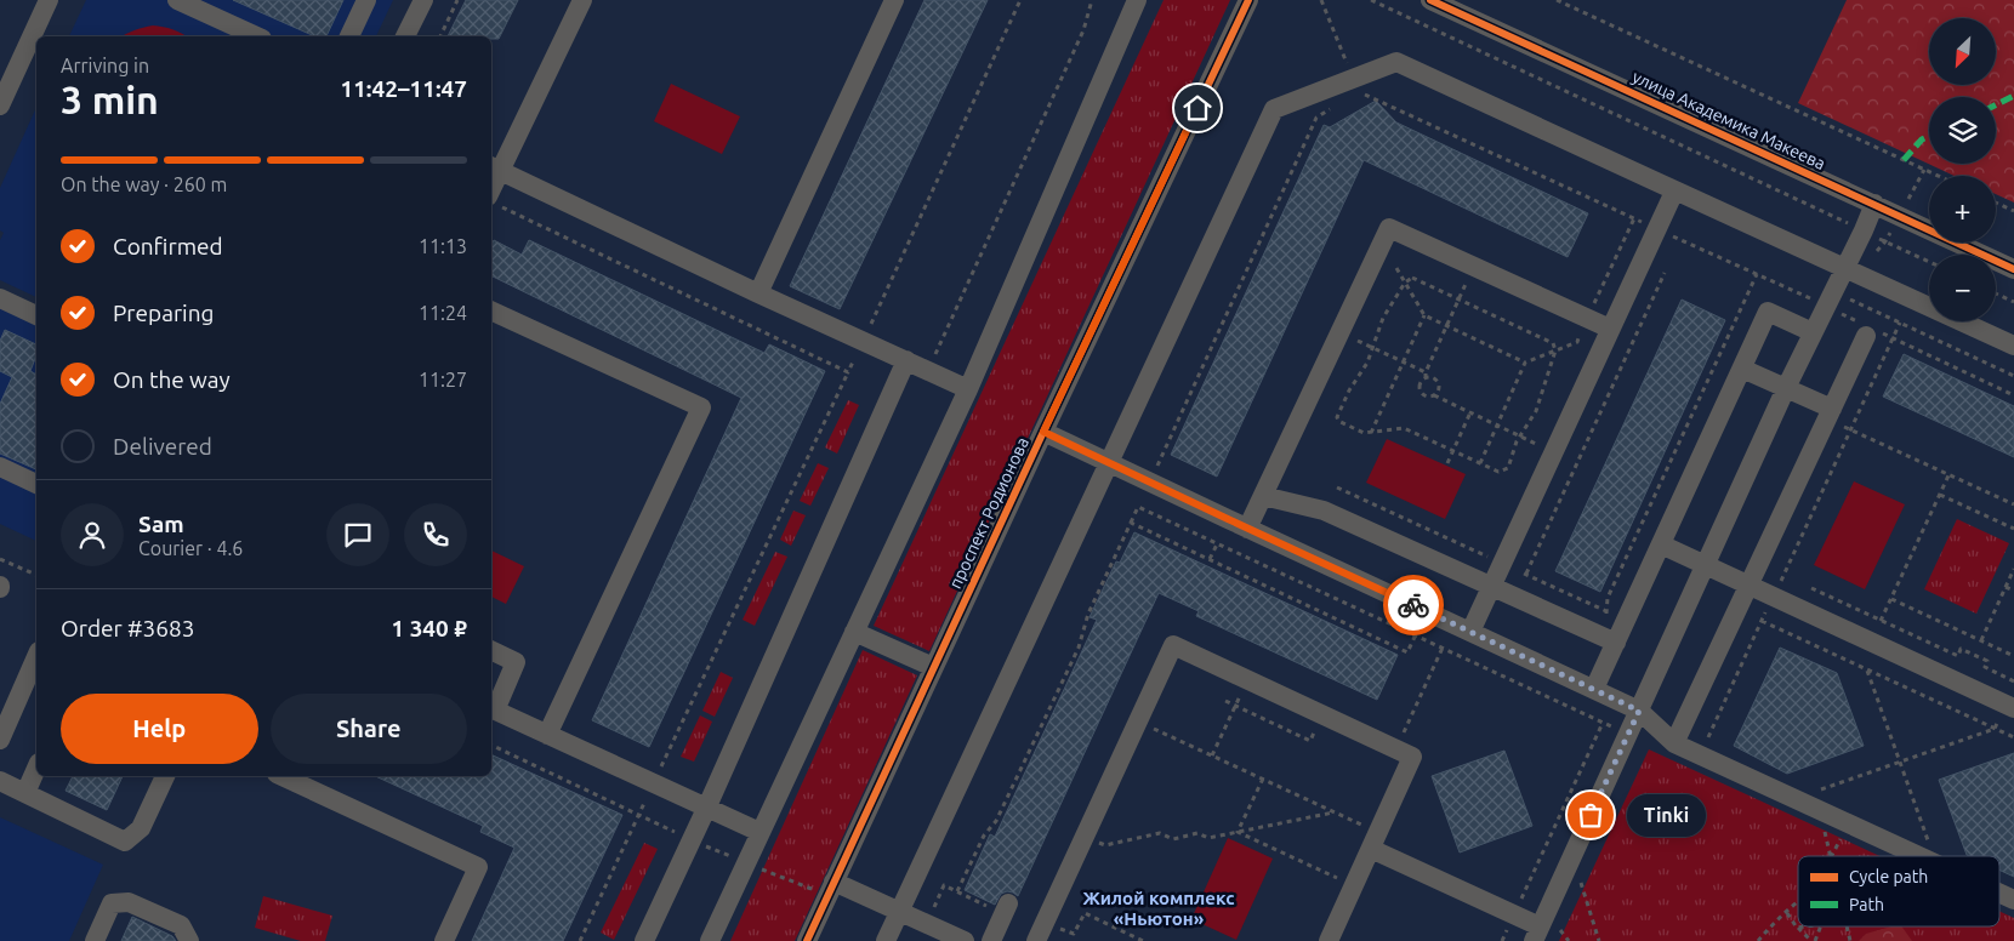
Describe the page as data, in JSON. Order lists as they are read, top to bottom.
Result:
{
  "streets": {
    "street": ["улица Академика Макеева", "проспект Родионова"]
  },
  "districts": ["Жилой комплекс «Ньютон»"],
  "places": ["Tinki"],
  "legend": ["Cycle path", "Path"],
  "north": "bottom left",
  "page": {
    "map_buttons": ["+", "−"],
    "heading": ["3 min", "Arriving in", "11:42–11:47"],
    "panel": [
      "Sam",
      "Courier · 4.6",
      "Order #3683",
      "1 340 ₽"
    ],
    "bar": "On the way · 260 m",
    "list": [
      ["Confirmed", "11:13"],
      ["Preparing", "11:24"],
      ["On the way", "11:27"],
      "Delivered"
    ],
    "buttons": ["Help", "Share"],
    "bubble": "Tinki"
  }
}
